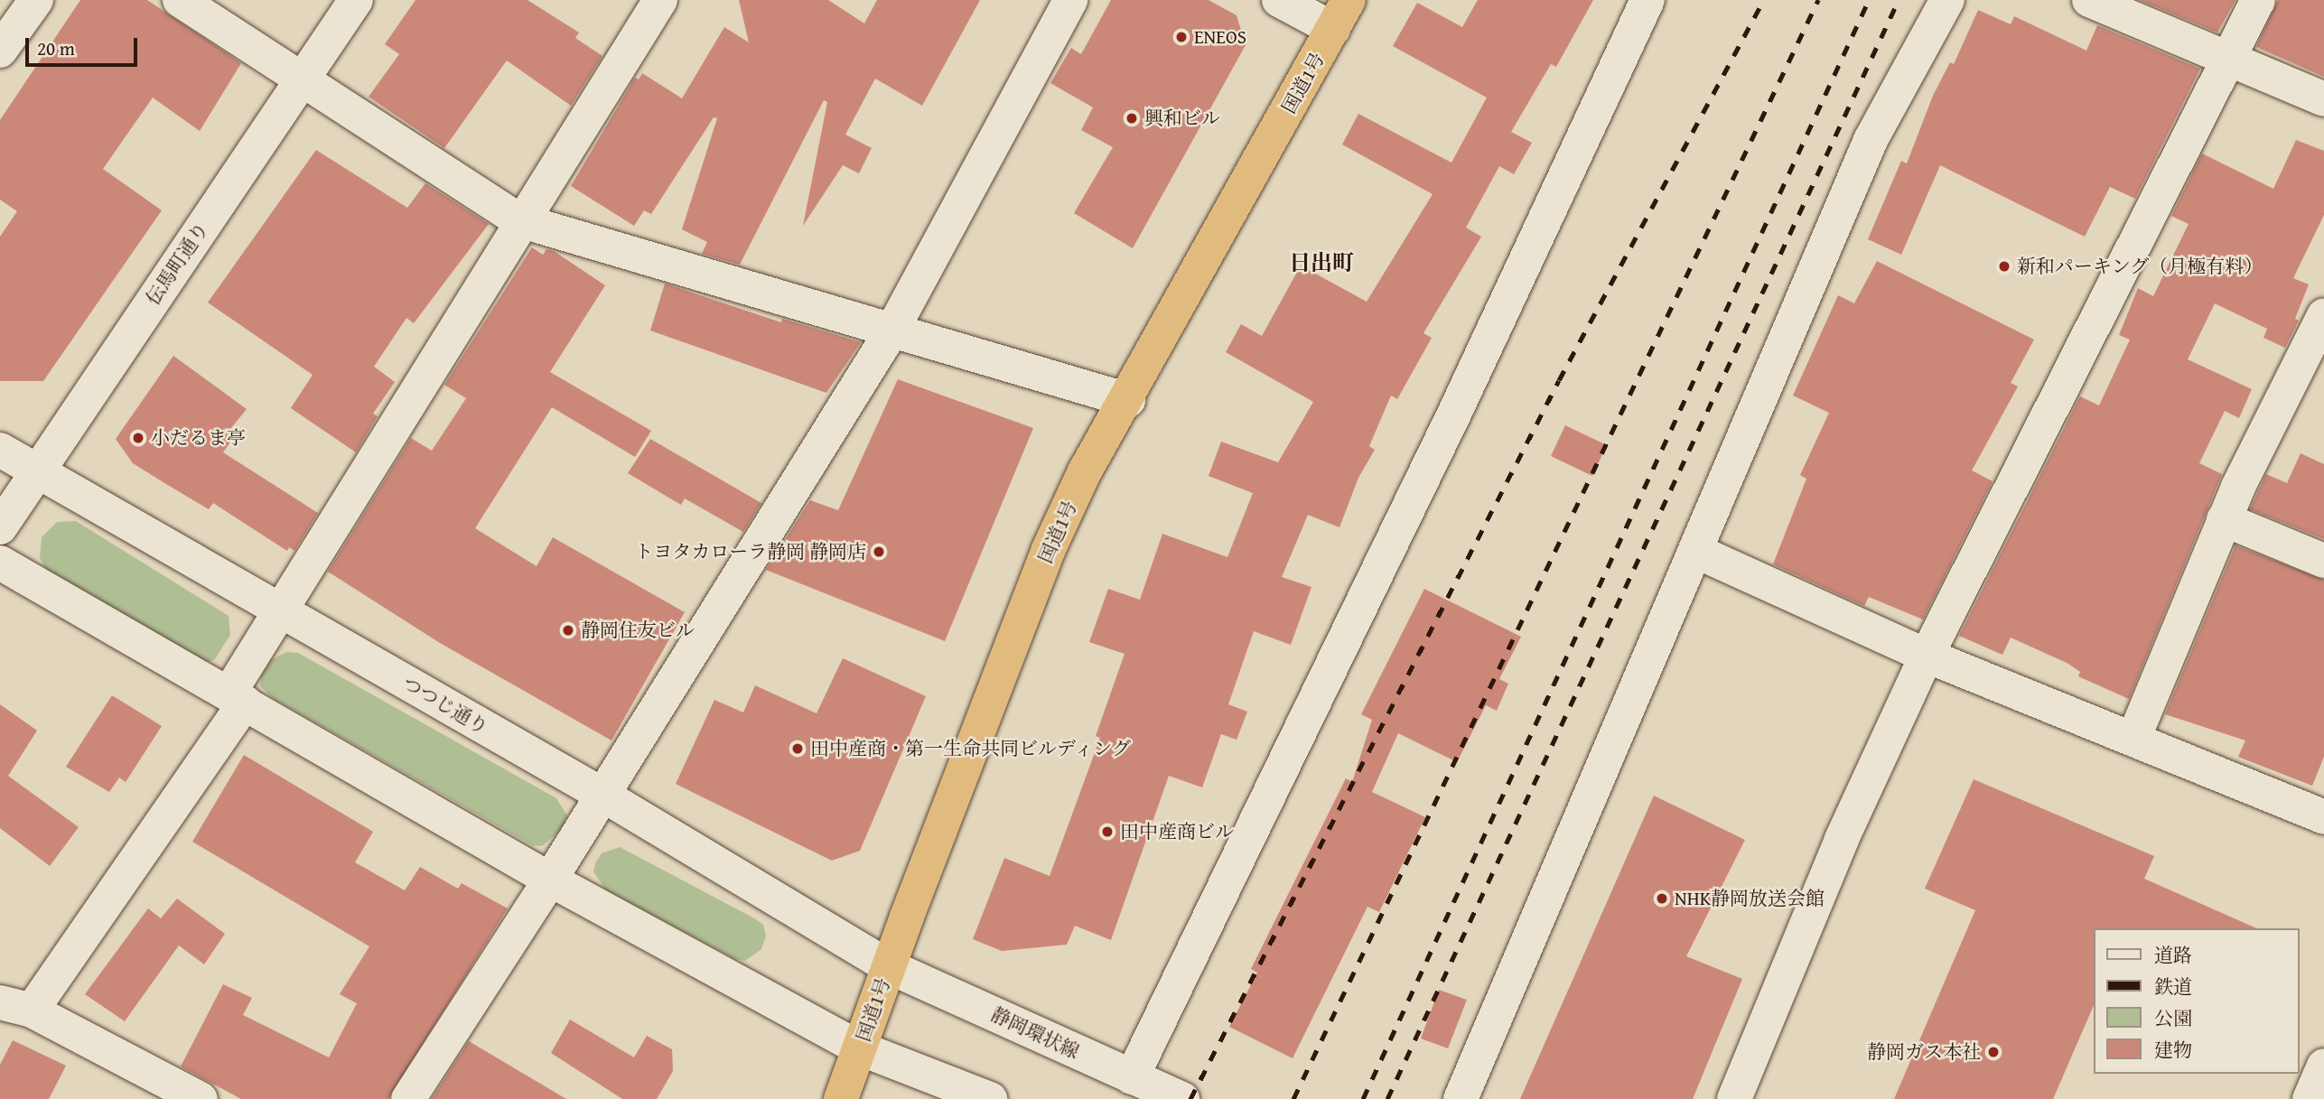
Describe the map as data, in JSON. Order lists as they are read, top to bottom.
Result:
{
  "streets": {
    "highway": ["国道1号"],
    "street": ["伝馬町通り", "つつじ通り", "静岡環状線"]
  },
  "crossings": [
    ["国道1号", "つつじ通り"],
    ["国道1号", "静岡環状線"],
    ["伝馬町通り", "つつじ通り"],
    ["つつじ通り", "静岡環状線"]
  ],
  "districts": ["日出町"],
  "places": [
    "ENEOS",
    "興和ビル",
    "新和パーキング（月極有料）",
    "小だるま亭",
    "トヨタカローラ静岡 静岡店",
    "静岡住友ビル",
    "田中産商・第一生命共同ビルディング",
    "田中産商ビル",
    "NHK静岡放送会館",
    "静岡ガス本社"
  ],
  "legend": [
    "道路",
    "鉄道",
    "公園",
    "建物"
  ],
  "scale_bar": "20 m"
}
